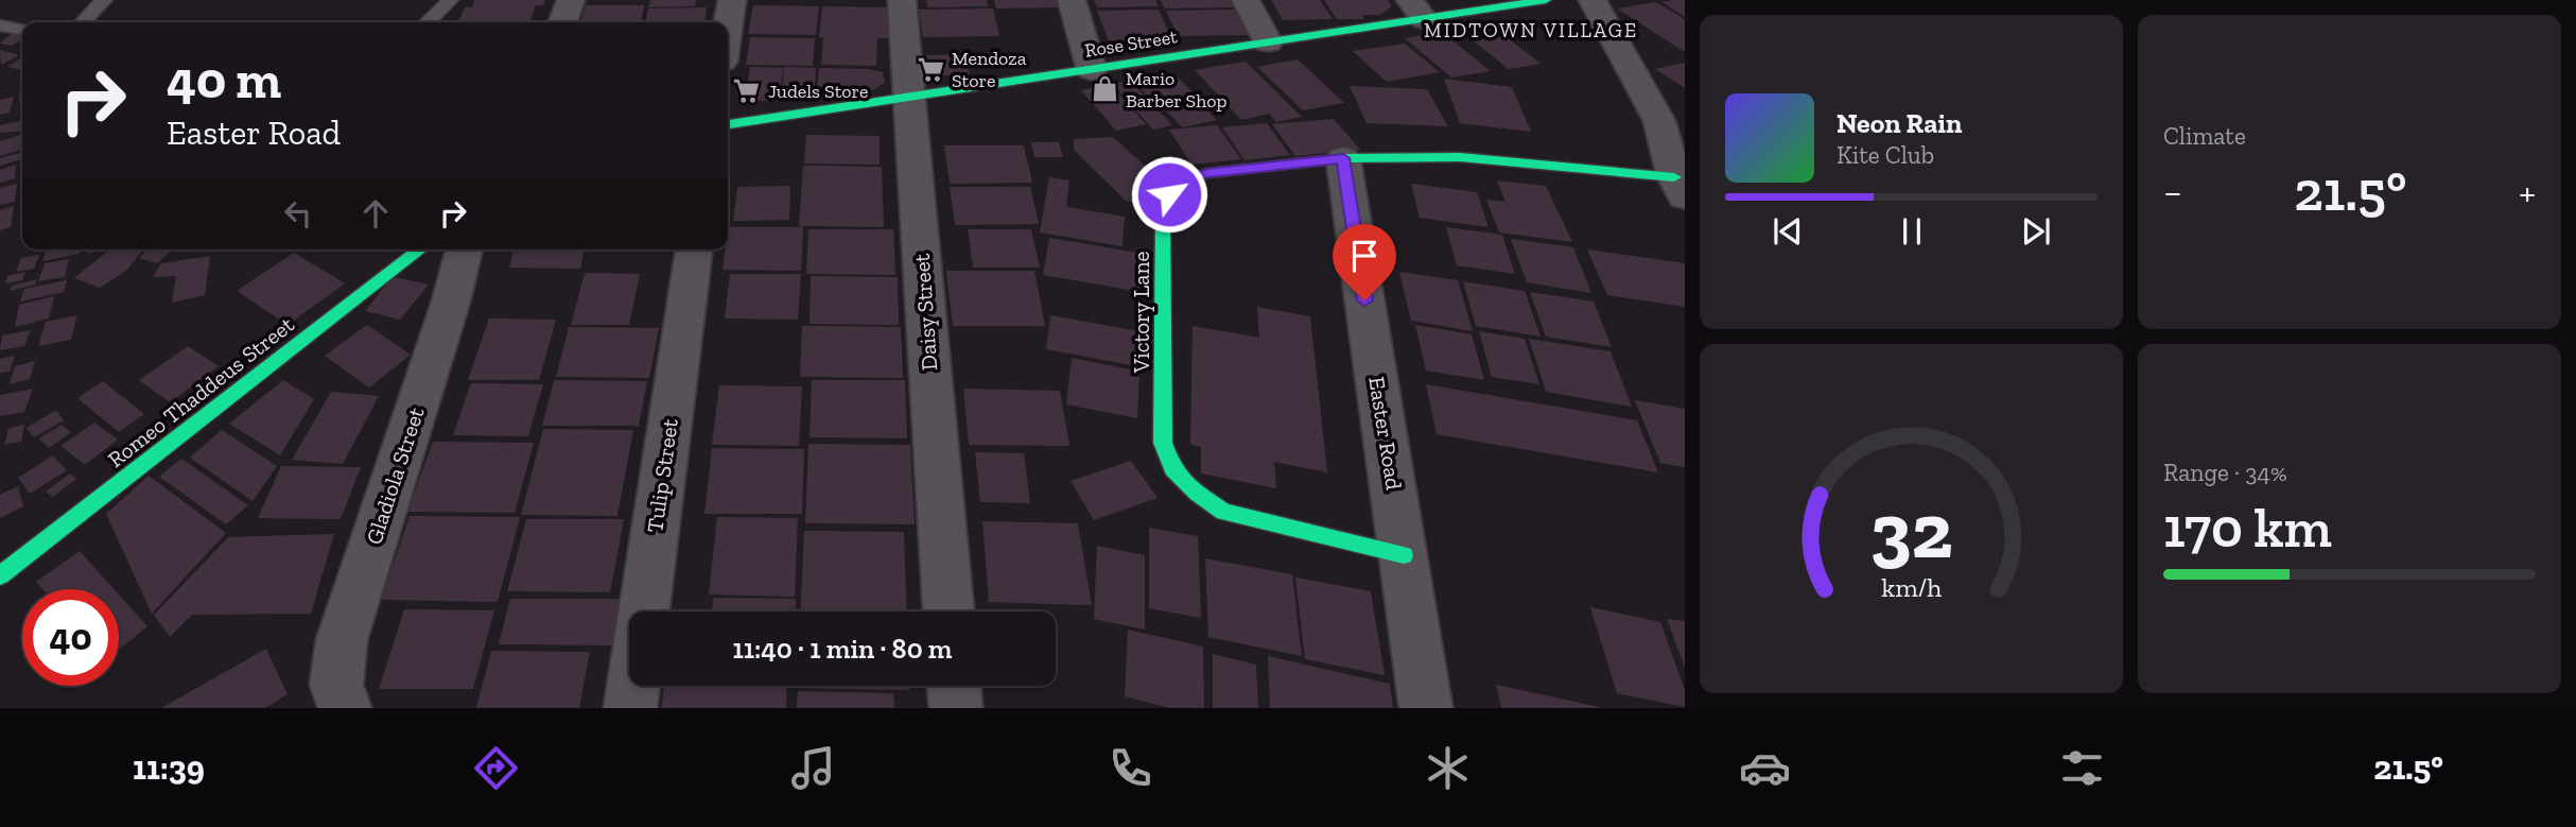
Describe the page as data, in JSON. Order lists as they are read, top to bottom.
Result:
{
  "streets": {
    "street": [
      "Rose Street",
      "Daisy Street",
      "Victory Lane",
      "Romeo Thaddeus Street",
      "Easter Road",
      "Gladiola Street",
      "Tulip Street"
    ]
  },
  "crossings": [
    ["Rose Street", "Daisy Street"],
    ["Victory Lane", "Easter Road"]
  ],
  "districts": ["MIDTOWN VILLAGE"],
  "places": {
    "supermarket": ["Mendoza Store", "Judels Store"],
    "shop": ["Mario Barber Shop"]
  },
  "page": {
    "tile": [
      "Climate",
      ["Range · 34%", "170 km"]
    ],
    "turn": ["40 m", "Easter Road"],
    "song": ["Neon Rain", "Kite Club"],
    "heat": ["−", "21.5°", "+"],
    "limit": "40",
    "trip": "11:40 · 1 min · 80 m",
    "tabs": ["11:39", "21.5°"],
    "gauge": ["32", "km/h"]
  }
}
